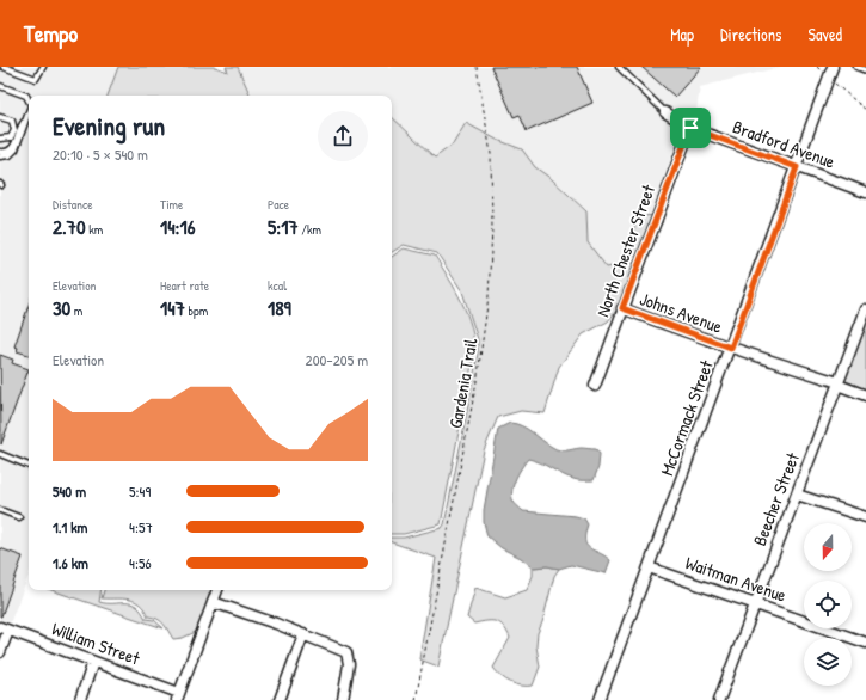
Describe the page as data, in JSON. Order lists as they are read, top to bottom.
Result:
{
  "streets": {
    "street": [
      "Bradford Avenue",
      "North Chester Street",
      "Johns Avenue",
      "McCormack Street",
      "Beecher Street",
      "Waitman Avenue",
      "William Street"
    ],
    "path": ["Gardenia Trail"]
  },
  "crossings": [
    ["Bradford Avenue", "North Chester Street"],
    ["Bradford Avenue", "McCormack Street"],
    ["North Chester Street", "Johns Avenue"],
    ["Johns Avenue", "McCormack Street"],
    ["Johns Avenue", "Beecher Street"],
    ["McCormack Street", "Waitman Avenue"],
    ["Beecher Street", "Waitman Avenue"]
  ],
  "north": "bottom",
  "page": {
    "header": "Tempo",
    "nav": ["Map", "Directions", "Saved"],
    "heading": ["Evening run", "20:10 · 5 × 540 m"],
    "stats": [
      ["Distance", "2.70 km"],
      ["Time", "14:16"],
      ["Pace", "5:17 /km"],
      ["Elevation", "30 m"],
      ["Heart rate", "147 bpm"],
      ["kcal", "189"]
    ],
    "chart": ["Elevation", "200–205 m"],
    "list": [
      {
        "name": "540 m",
        "note": "5:49"
      },
      {
        "name": "1.1 km",
        "note": "4:57"
      },
      {
        "name": "1.6 km",
        "note": "4:56"
      }
    ]
  }
}
